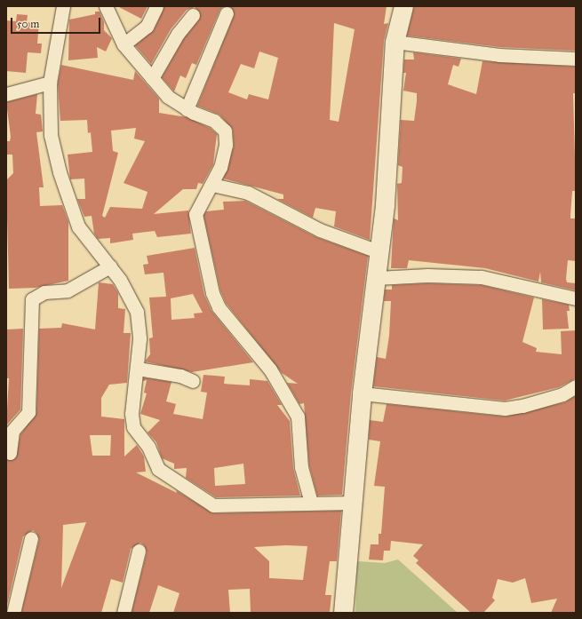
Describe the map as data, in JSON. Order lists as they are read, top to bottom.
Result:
{
  "scale_bar": "50 m"
}
